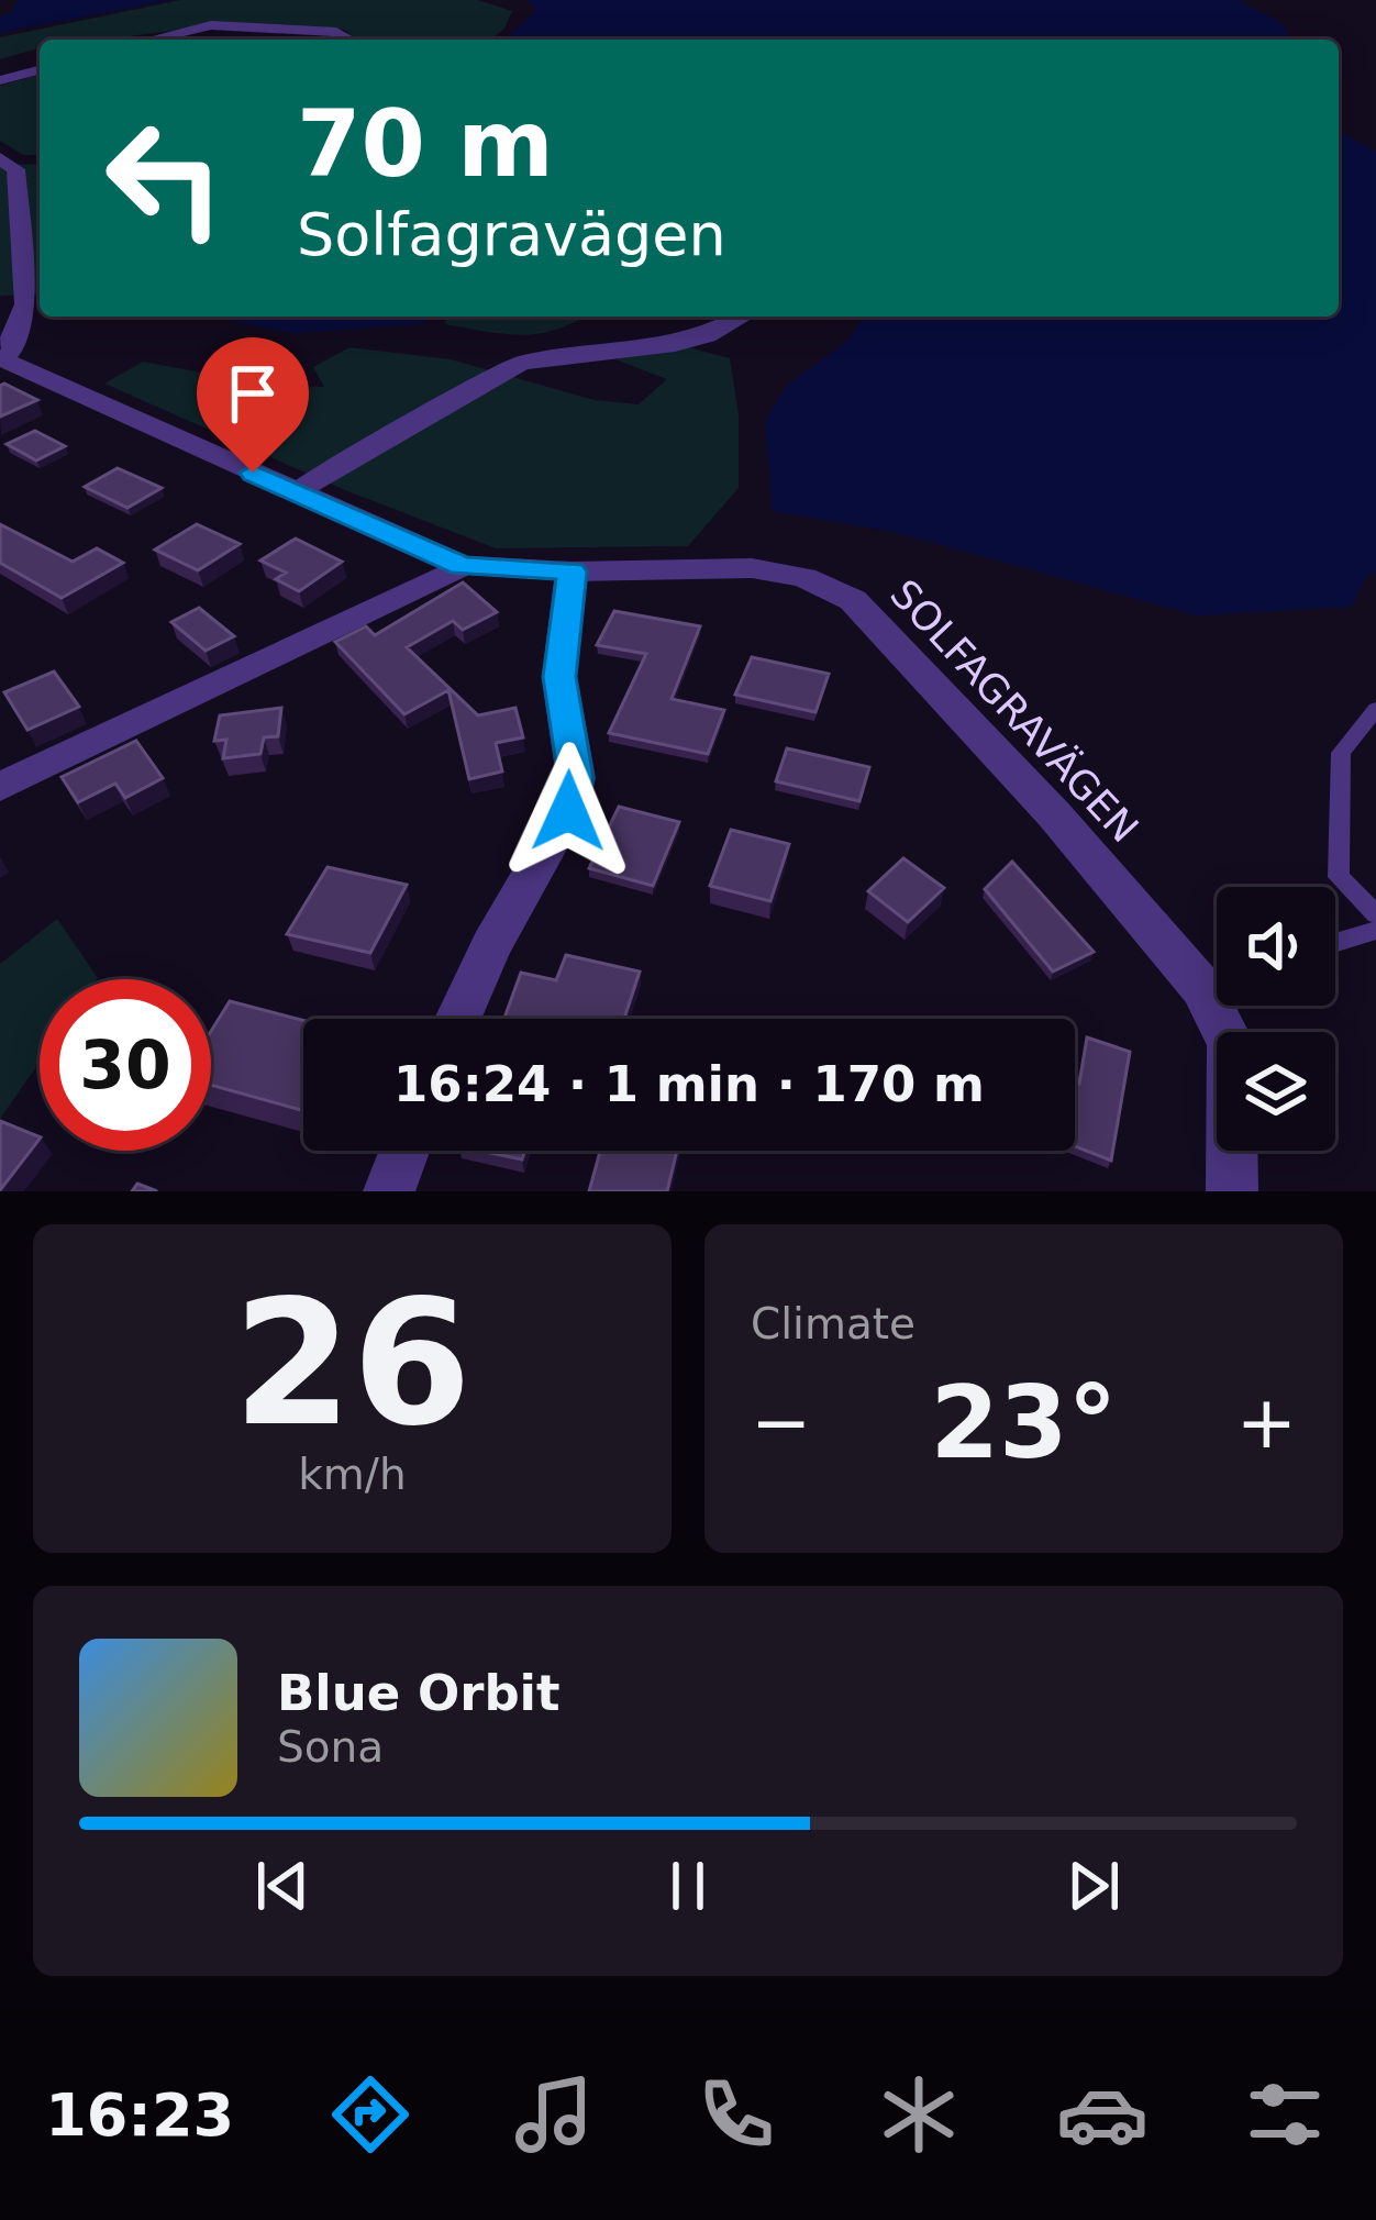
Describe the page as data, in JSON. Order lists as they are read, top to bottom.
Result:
{
  "streets": {
    "street": ["SOLFAGRAVÄGEN"]
  },
  "page": {
    "turn": ["70 m", "Solfagravägen"],
    "limit": "30",
    "trip": "16:24 · 1 min · 170 m",
    "tile": [
      ["26", "km/h"],
      "Climate"
    ],
    "heat": ["−", "23°", "+"],
    "song": ["Blue Orbit", "Sona"],
    "tabs": "16:23"
  }
}
